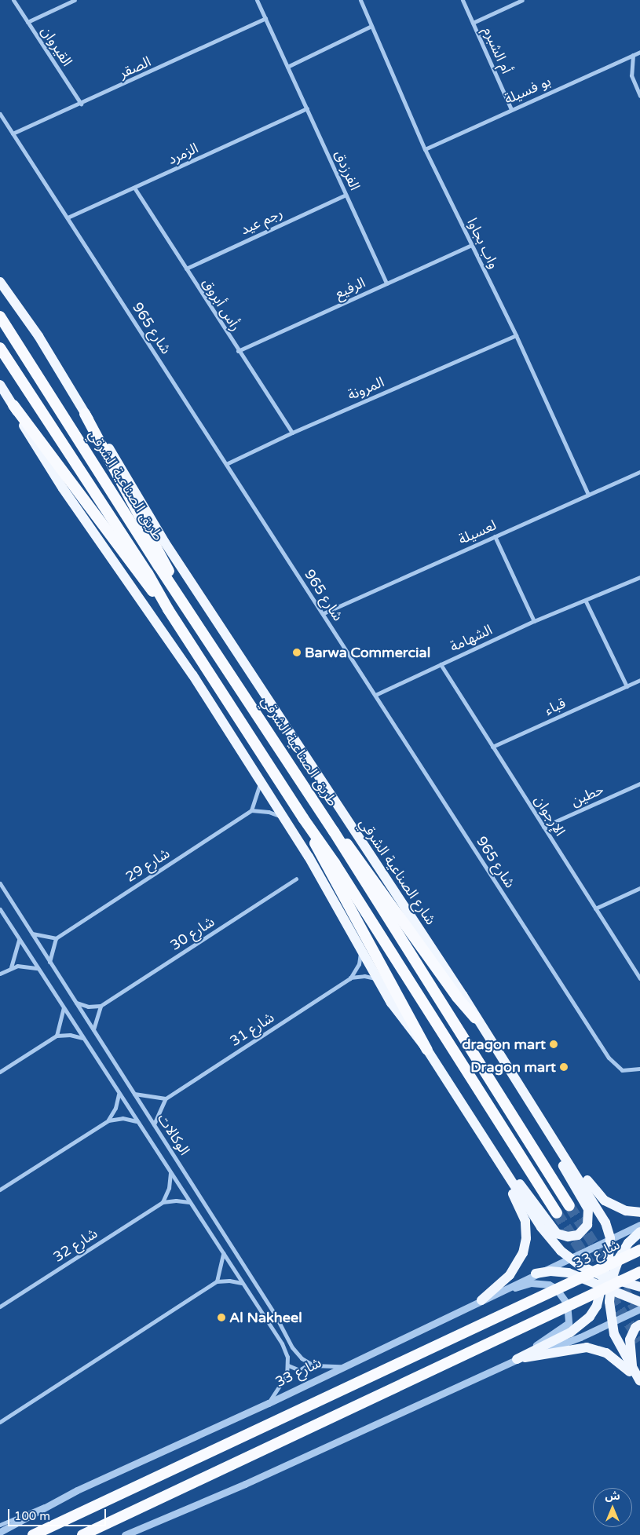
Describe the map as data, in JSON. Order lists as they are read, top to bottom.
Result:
{
  "streets": {
    "highway": ["طريق الصناعية الشرقي", "شارع 33"],
    "main road": ["شارع الصناعية الشرقي"],
    "street": [
      "القيروان",
      "أم الشبرم",
      "الصقر",
      "بو فسيلة",
      "الزمرد",
      "الفرزدق",
      "رجم عيد",
      "واب بجاوا",
      "الرفيع",
      "رأس أبروق",
      "شارع 965",
      "المرونة",
      "لعسيلة",
      "الشهامة",
      "قباء",
      "حطين",
      "الإرجوان",
      "شارع 29",
      "شارع 30",
      "شارع 31",
      "الوكالات",
      "شارع 32"
    ]
  },
  "crossings": [
    ["القيروان", "الصقر"],
    ["أم الشبرم", "بو فسيلة"],
    ["الصقر", "الفرزدق"],
    ["الصقر", "شارع 965"],
    ["بو فسيلة", "واب بجاوا"],
    ["الزمرد", "الفرزدق"],
    ["الزمرد", "رأس أبروق"],
    ["الزمرد", "شارع 965"],
    ["الفرزدق", "رجم عيد"],
    ["الفرزدق", "الرفيع"],
    ["رجم عيد", "رأس أبروق"],
    ["واب بجاوا", "الرفيع"],
    ["واب بجاوا", "المرونة"],
    ["واب بجاوا", "لعسيلة"],
    ["الرفيع", "رأس أبروق"],
    ["رأس أبروق", "المرونة"],
    ["شارع 965", "المرونة"],
    ["شارع 965", "لعسيلة"],
    ["شارع 965", "الشهامة"],
    ["طريق الصناعية الشرقي", "شارع الصناعية الشرقي"],
    ["الشهامة", "الإرجوان"],
    ["قباء", "الإرجوان"],
    ["حطين", "الإرجوان"]
  ],
  "places": [
    "Barwa Commercial",
    "dragon mart",
    "Dragon mart",
    "Al Nakheel"
  ],
  "scale_bar": "100 m",
  "north": "top"
}
